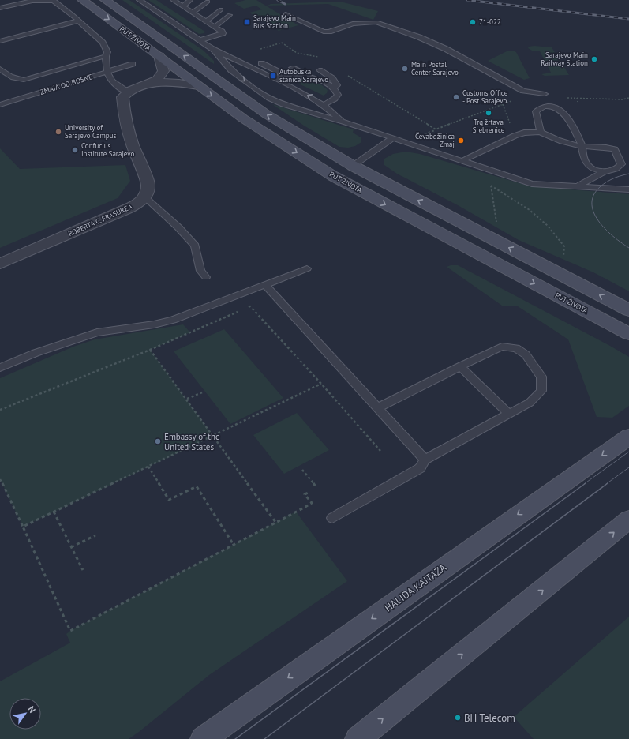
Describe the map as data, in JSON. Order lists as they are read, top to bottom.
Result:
{
  "streets": {
    "street": ["PUT ŽIVOTA", "ROBERTA C. FRASUREA", "HALIDA KAJTAZA"],
    "lane": ["ZMAJA OD BOSNE"]
  },
  "places": {
    "transit": ["Sarajevo Main Bus Station", "Autobuska stanica Sarajevo"],
    "other": [
      "71-022",
      "Sarajevo Main Railway Station",
      "Main Postal Center Sarajevo",
      "Customs Office - Post Sarajevo",
      "Trg žrtava Srebrenice",
      "University of Sarajevo Campus",
      "Čevabdžinica Zmaj",
      "Confucius Institute Sarajevo",
      "Embassy of the United States",
      "BH Telecom"
    ]
  },
  "north": "top right"
}
